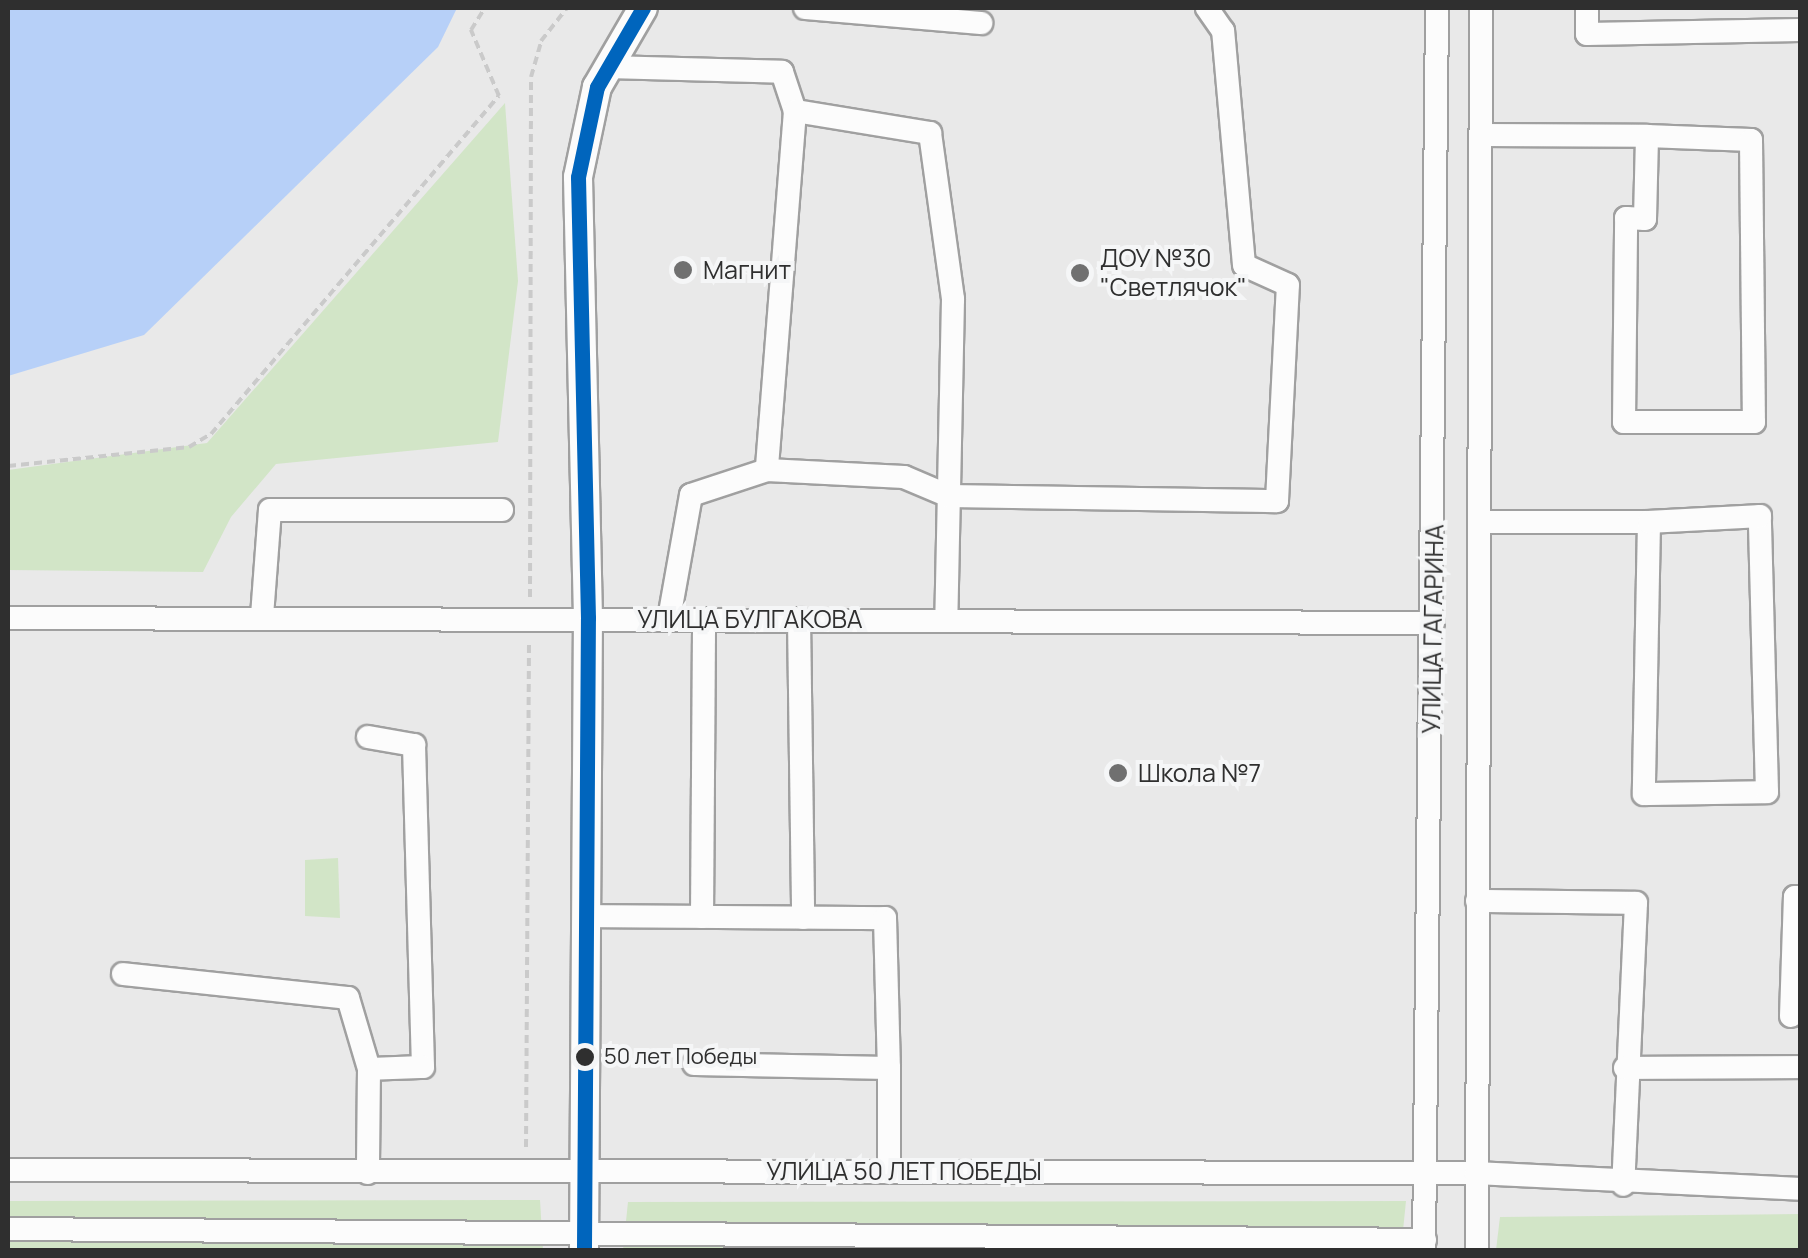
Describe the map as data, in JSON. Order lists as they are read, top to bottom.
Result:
{
  "streets": {
    "street": ["УЛИЦА БУЛГАКОВА", "УЛИЦА ГАГАРИНА", "УЛИЦА 50 ЛЕТ ПОБЕДЫ"]
  },
  "crossings": [
    ["УЛИЦА БУЛГАКОВА", "УЛИЦА ГАГАРИНА"],
    ["УЛИЦА ГАГАРИНА", "УЛИЦА 50 ЛЕТ ПОБЕДЫ"]
  ],
  "places": [
    "Магнит",
    "ДОУ №30 \"Светлячок\"",
    "Школа №7",
    "50 лет Победы"
  ]
}
